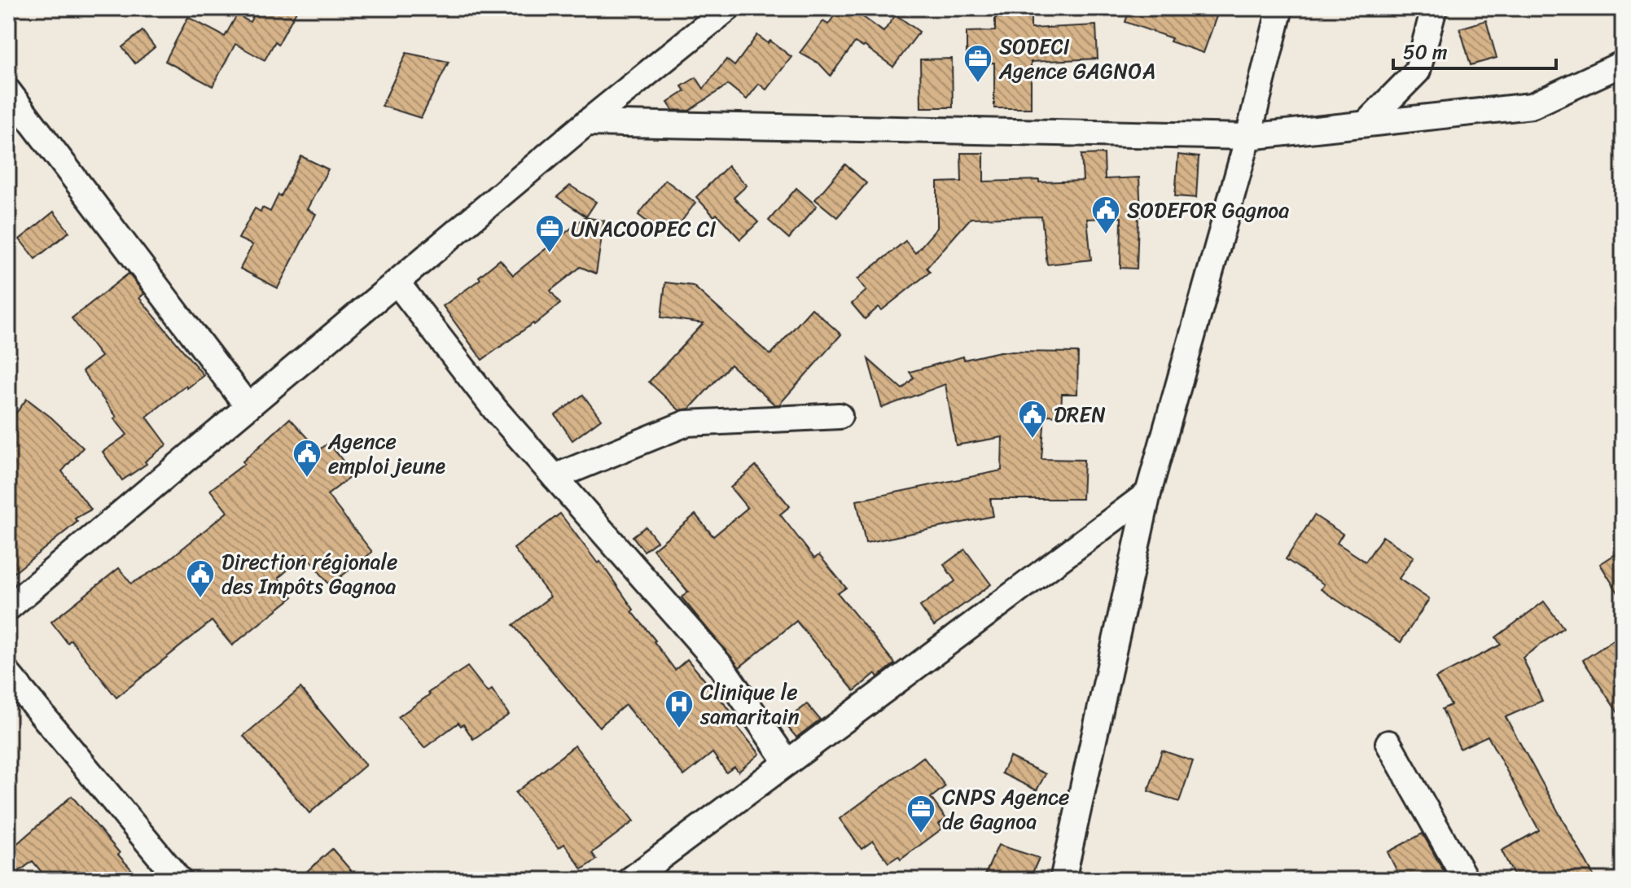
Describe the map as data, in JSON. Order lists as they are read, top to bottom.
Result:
{
  "places": {
    "office": ["SODECI Agence GAGNOA", "UNACOOPEC CI", "CNPS Agence de Gagnoa"],
    "public building": [
      "SODEFOR Gagnoa",
      "DREN",
      "Agence emploi jeune",
      "Direction régionale des Impôts Gagnoa"
    ],
    "hospital": ["Clinique le samaritain"]
  },
  "scale_bar": "50 m"
}
